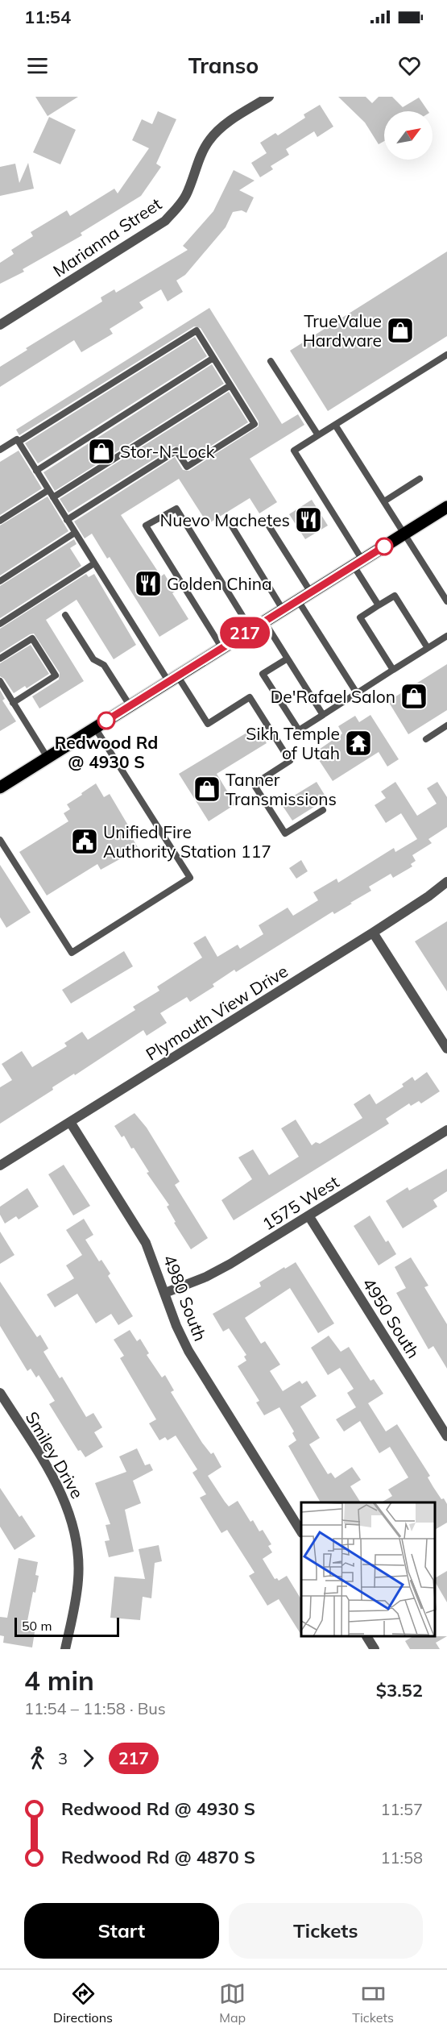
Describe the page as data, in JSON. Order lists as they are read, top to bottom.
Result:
{
  "streets": {
    "street": [
      "Marianna Street",
      "Plymouth View Drive",
      "1575 West",
      "4980 South",
      "4950 South",
      "Smiley Drive"
    ]
  },
  "crossings": [
    ["Plymouth View Drive", "4980 South"],
    ["1575 West", "4980 South"],
    ["1575 West", "4950 South"]
  ],
  "places": {
    "shop": [
      "TrueValue Hardware",
      "Stor-N-Lock",
      "De'Rafael Salon",
      "Tanner Transmissions"
    ],
    "restaurant": ["Nuevo Machetes", "Golden China"],
    "other": ["Redwood Rd @ 4930 S"],
    "temple": ["Sikh Temple of Utah"],
    "public building": ["Unified Fire Authority Station 117"]
  },
  "lines": ["bus line 217"],
  "scale_bar": "50 m",
  "north": "top right",
  "page": {
    "status": "11:54",
    "header": "Transo",
    "on_map": "217",
    "scale": "50 m",
    "heading": ["4 min", "11:54 – 11:58 · Bus", "$3.52"],
    "legs": ["3", "217"],
    "list": [
      {
        "name": "Redwood Rd @ 4930 S",
        "value": "11:57"
      },
      {
        "name": "Redwood Rd @ 4870 S",
        "value": "11:58"
      }
    ],
    "buttons": ["Start", "Tickets"],
    "tabs": ["Directions", "Map", "Tickets"]
  }
}
